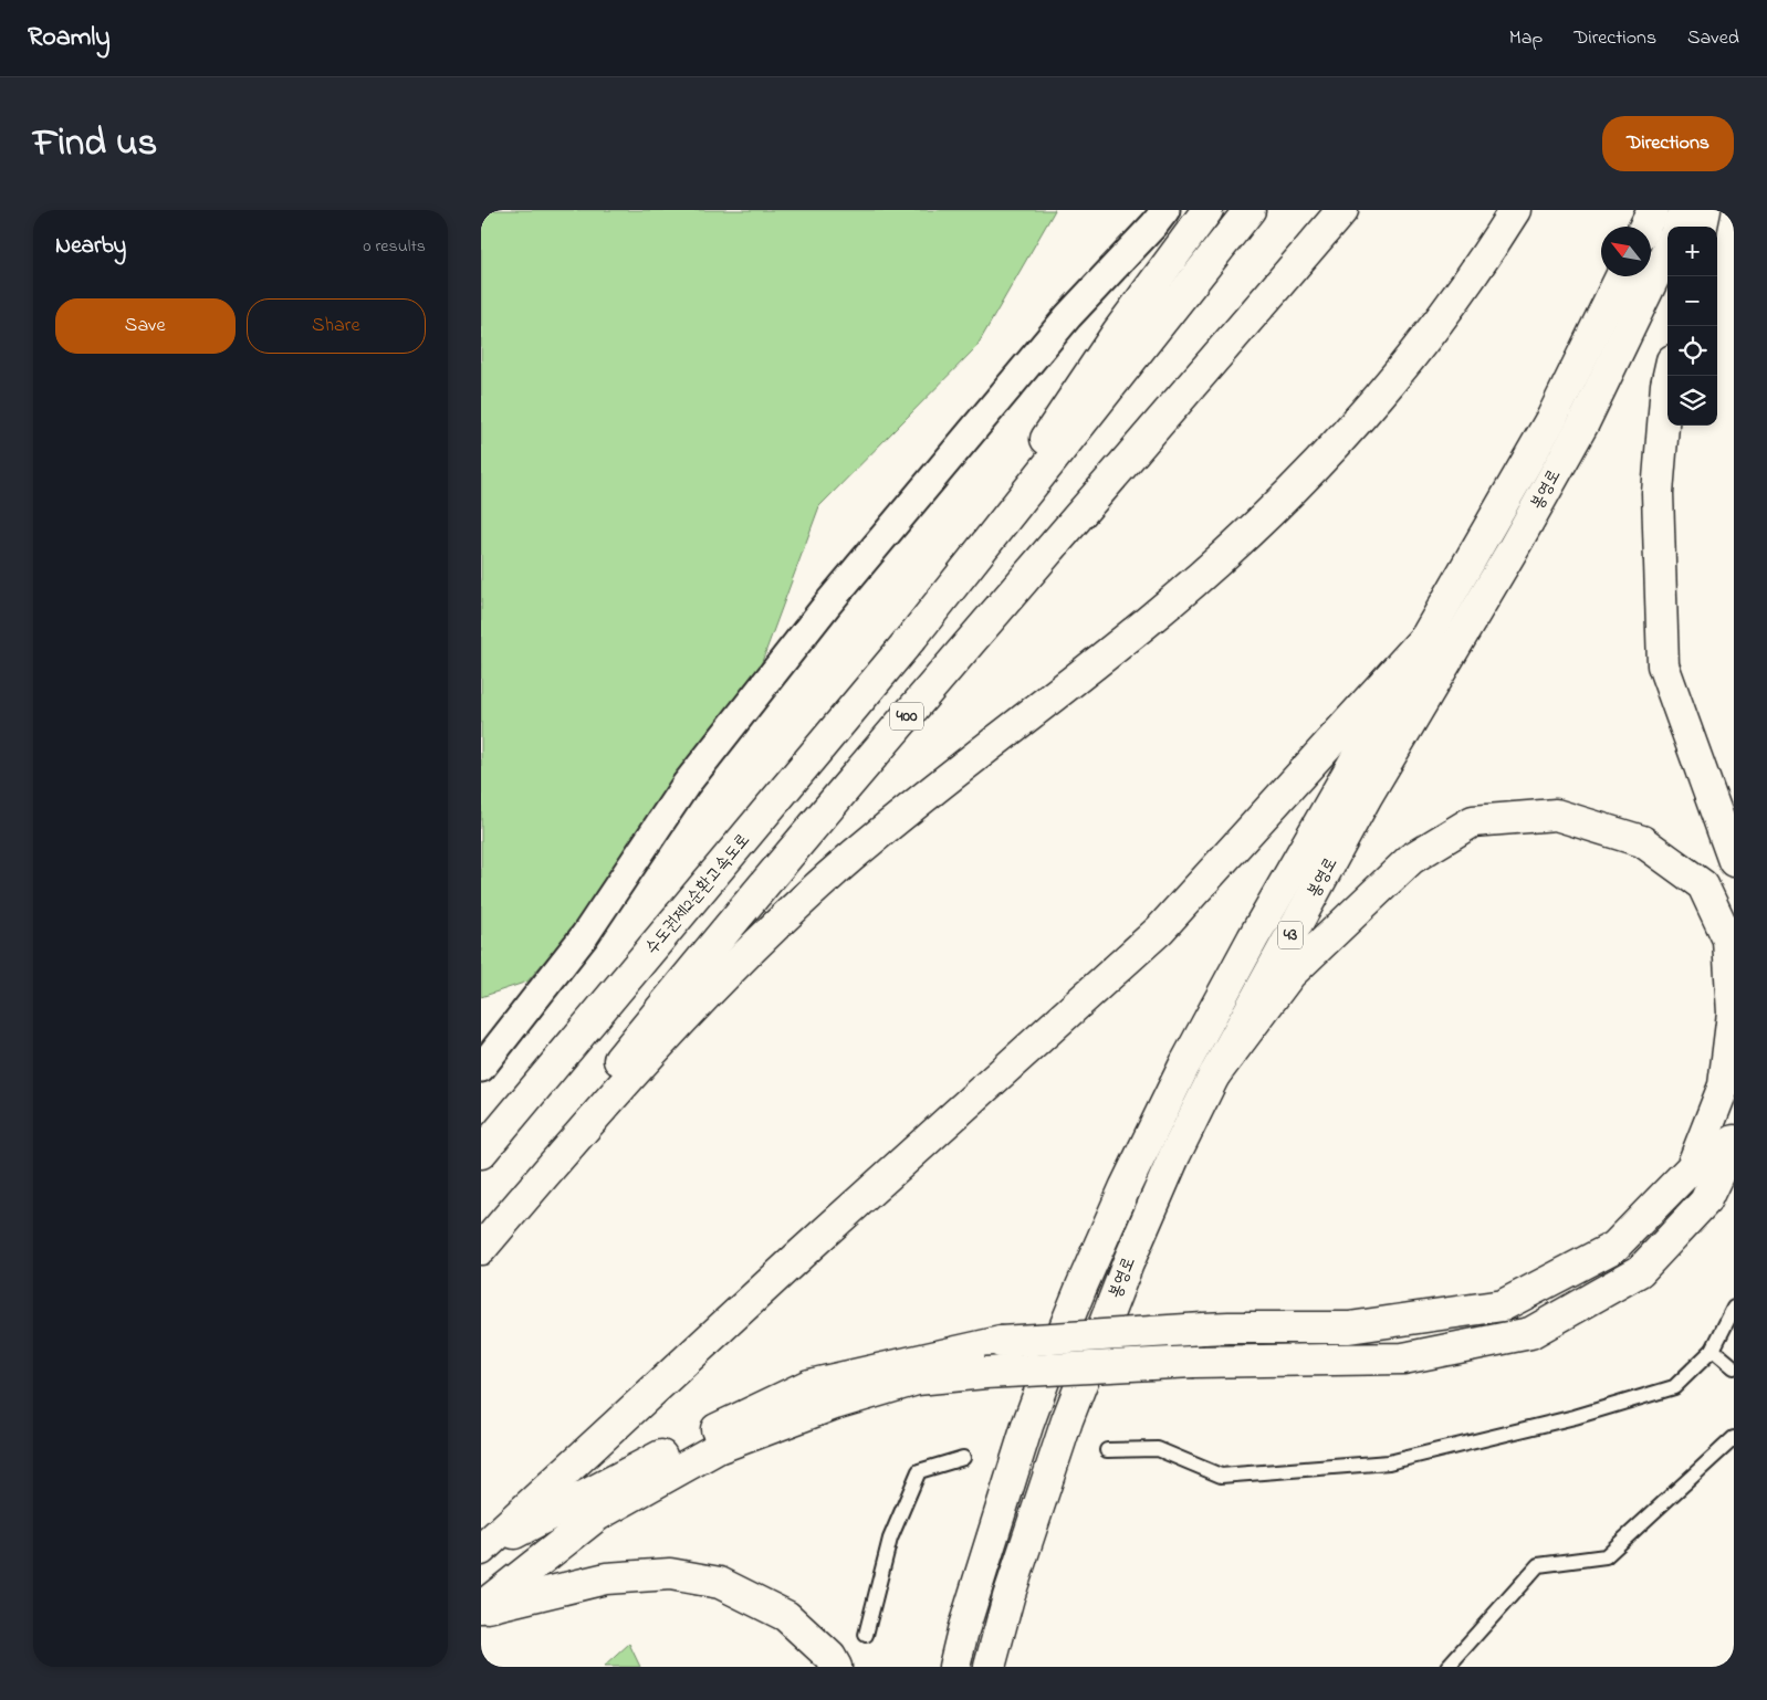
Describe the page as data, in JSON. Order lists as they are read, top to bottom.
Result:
{
  "streets": {
    "highway": [
      "봉영로",
      "400",
      "수도권제2순환고속도로",
      "43"
    ]
  },
  "crossings": [
    ["400", "수도권제2순환고속도로"]
  ],
  "north": "top left",
  "page": {
    "header": "Roamly",
    "nav": ["Map", "Directions", "Saved"],
    "title": "Find us",
    "buttons": [
      "Directions",
      ["Save", "Share"]
    ],
    "heading": ["Nearby", "0 results"],
    "map_buttons": ["+", "−"]
  }
}
